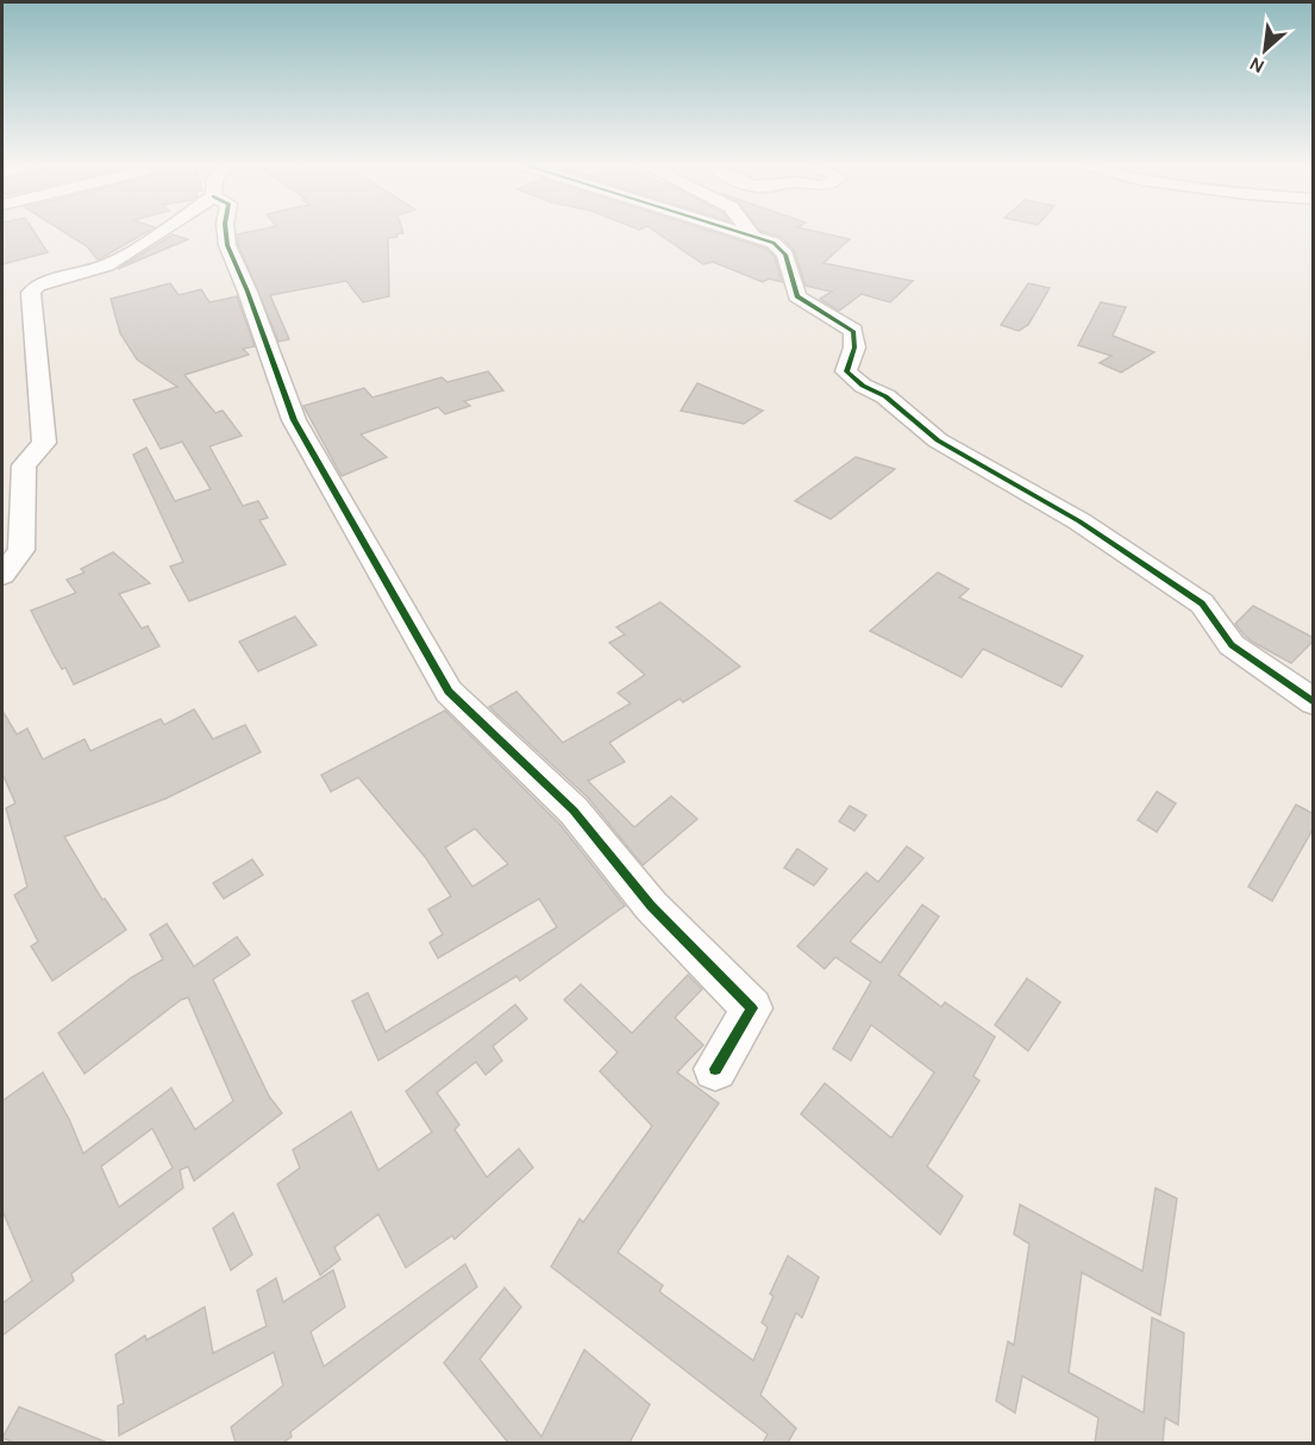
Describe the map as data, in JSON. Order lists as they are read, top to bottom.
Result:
{
  "north": "bottom left"
}
